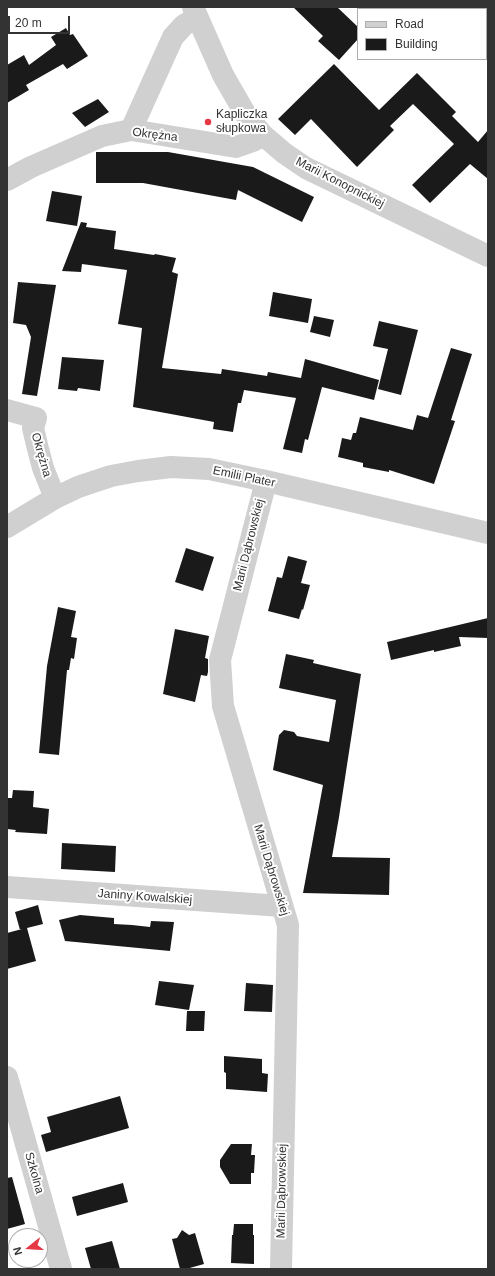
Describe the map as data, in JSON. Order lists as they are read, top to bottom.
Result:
{
  "streets": {
    "street": [
      "Okrężna",
      "Marii Konopnickiej",
      "Emilii Plater",
      "Marii Dąbrowskiej",
      "Janiny Kowalskiej",
      "Szkolna"
    ]
  },
  "crossings": [
    ["Okrężna", "Marii Konopnickiej"],
    ["Okrężna", "Emilii Plater"],
    ["Emilii Plater", "Marii Dąbrowskiej"],
    ["Marii Dąbrowskiej", "Janiny Kowalskiej"]
  ],
  "places": ["Kapliczka słupkowa"],
  "legend": ["Road", "Building"],
  "scale_bar": "20 m",
  "north": "left"
}
